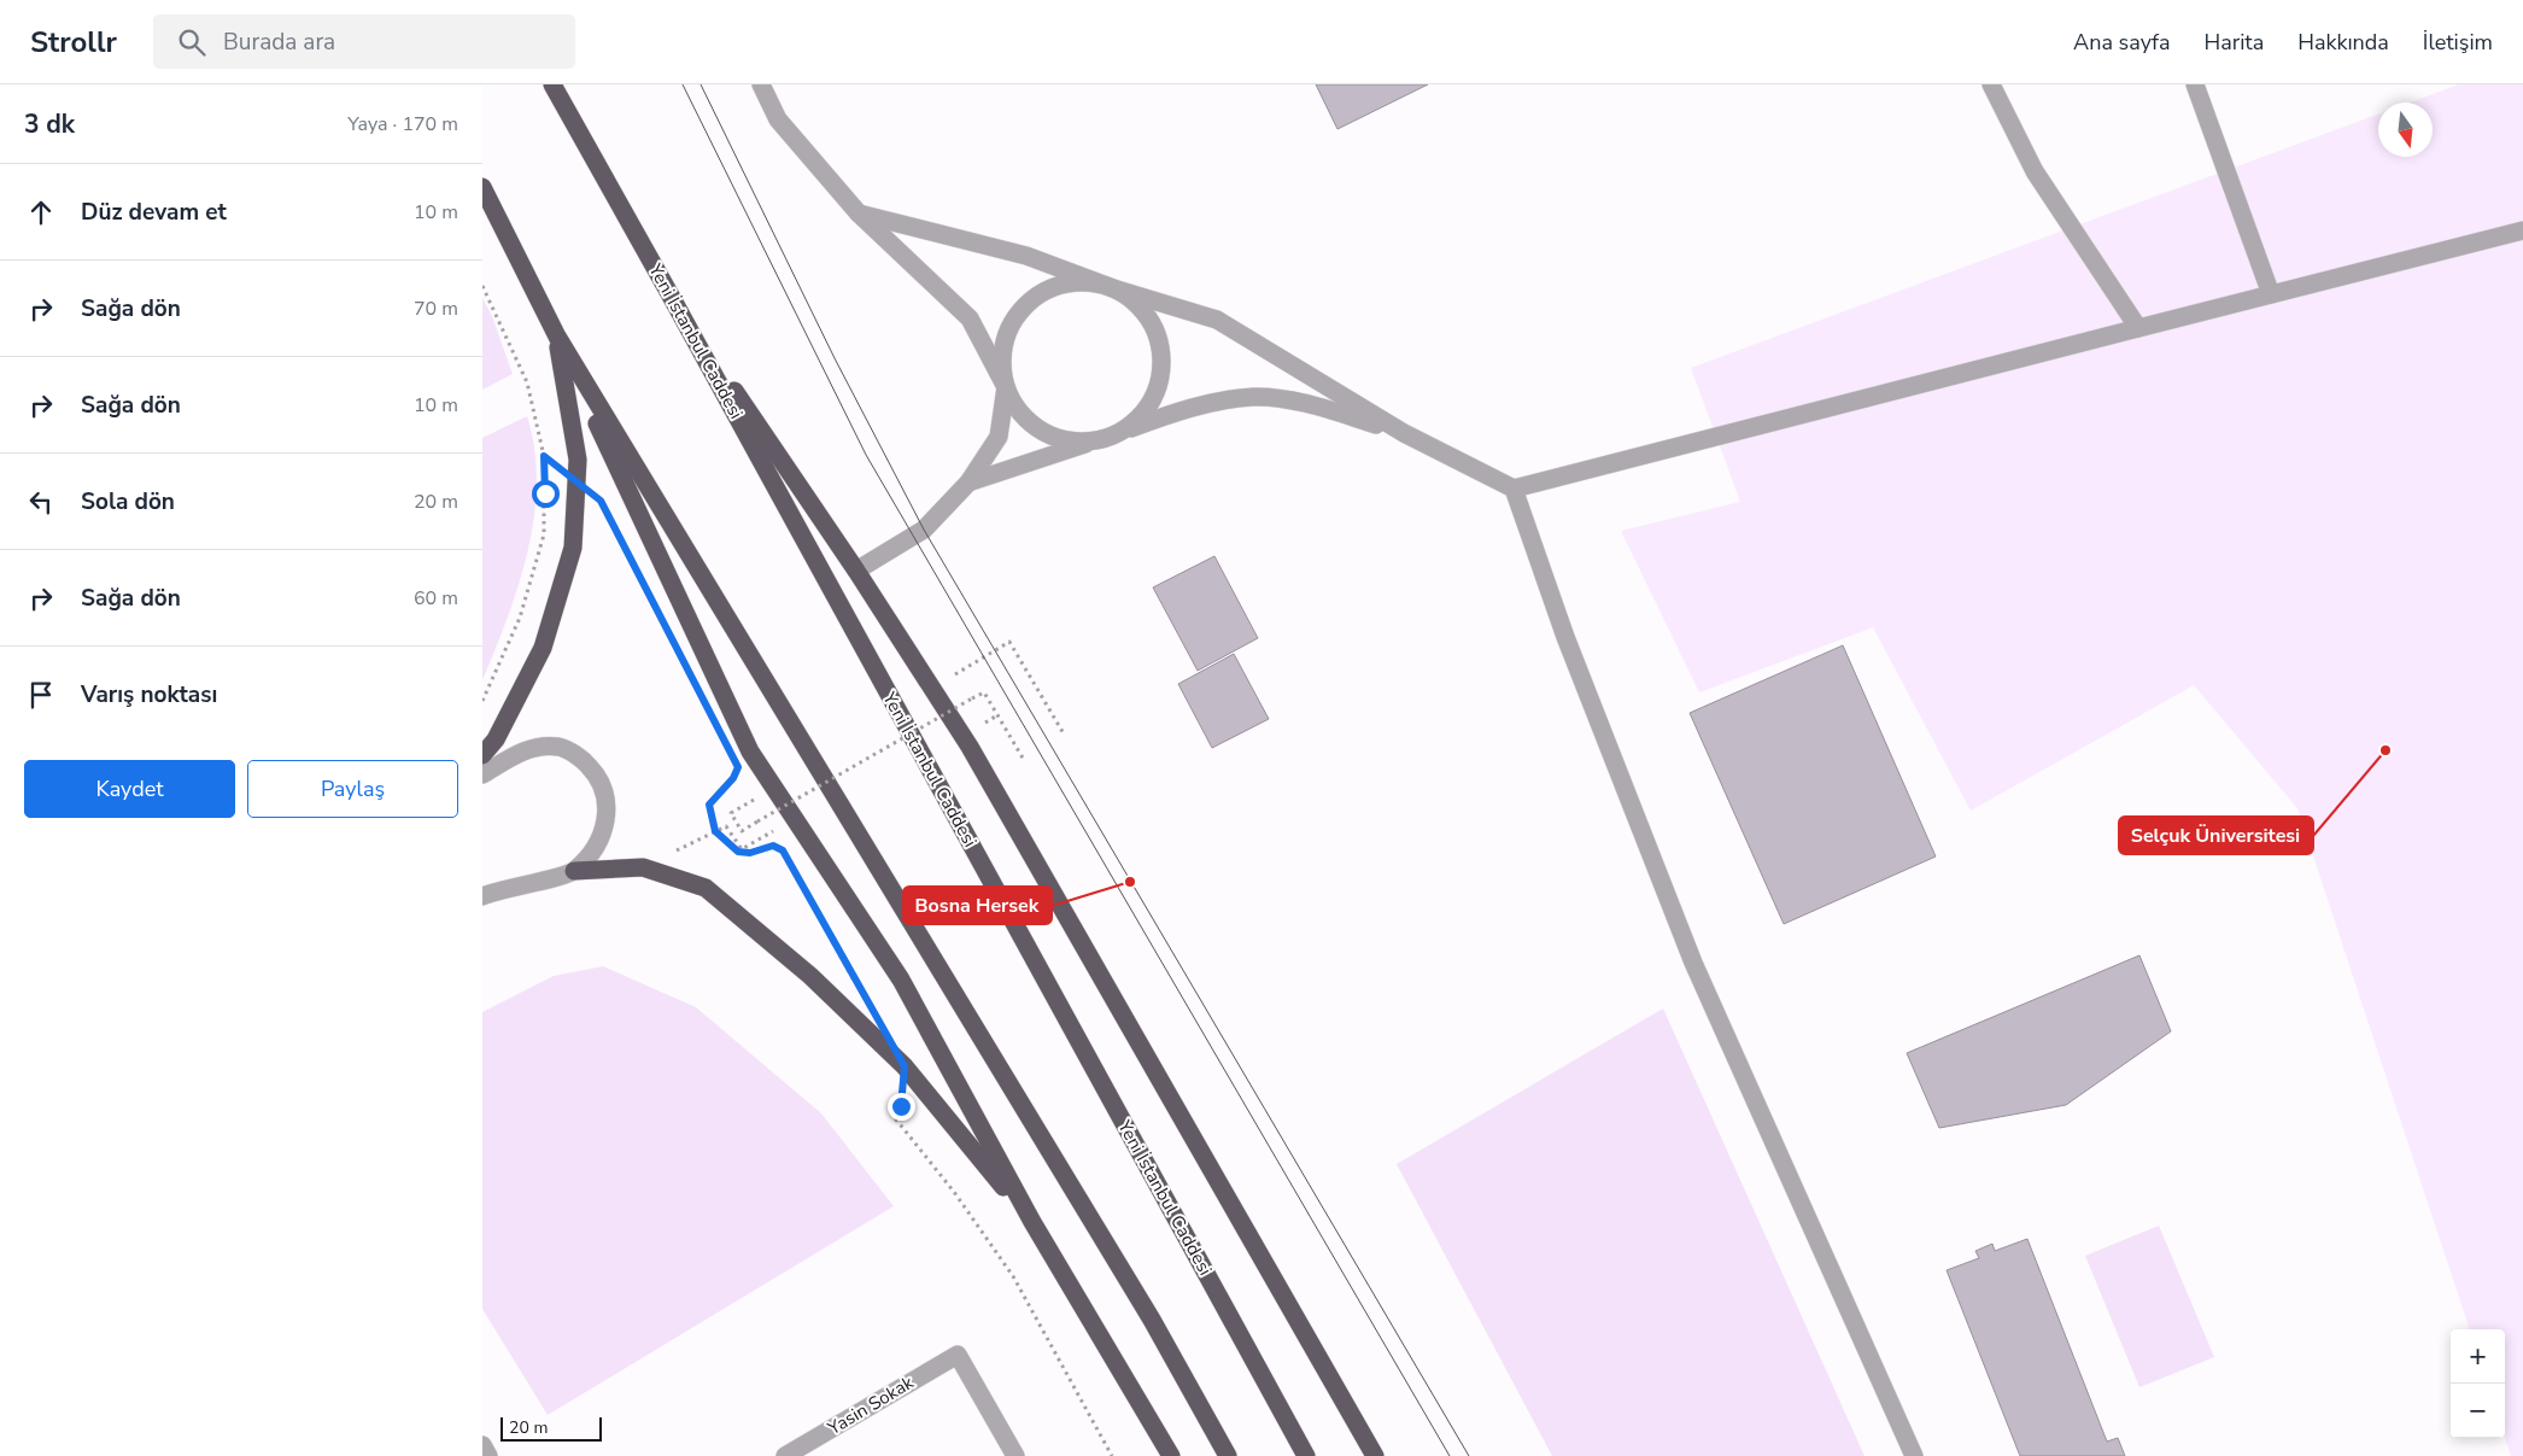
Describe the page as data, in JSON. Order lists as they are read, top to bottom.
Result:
{
  "streets": {
    "highway": ["Yeni İstanbul Caddesi"],
    "street": ["Yasin Sokak"]
  },
  "places": ["Selçuk Üniversitesi", "Bosna Hersek"],
  "scale_bar": "20 m",
  "north": "bottom",
  "page": {
    "header": "Strollr",
    "search": "Burada ara",
    "nav": [
      "Ana sayfa",
      "Harita",
      "Hakkında",
      "İletişim"
    ],
    "heading": ["3 dk", "Yaya · 170 m"],
    "list": [
      ["Düz devam et", "10 m"],
      ["Sağa dön", "70 m"],
      ["Sağa dön", "10 m"],
      ["Sola dön", "20 m"],
      ["Sağa dön", "60 m"],
      "Varış noktası"
    ],
    "buttons": ["Kaydet", "Paylaş"],
    "map_buttons": ["+", "−"],
    "scale": "20 m"
  }
}
